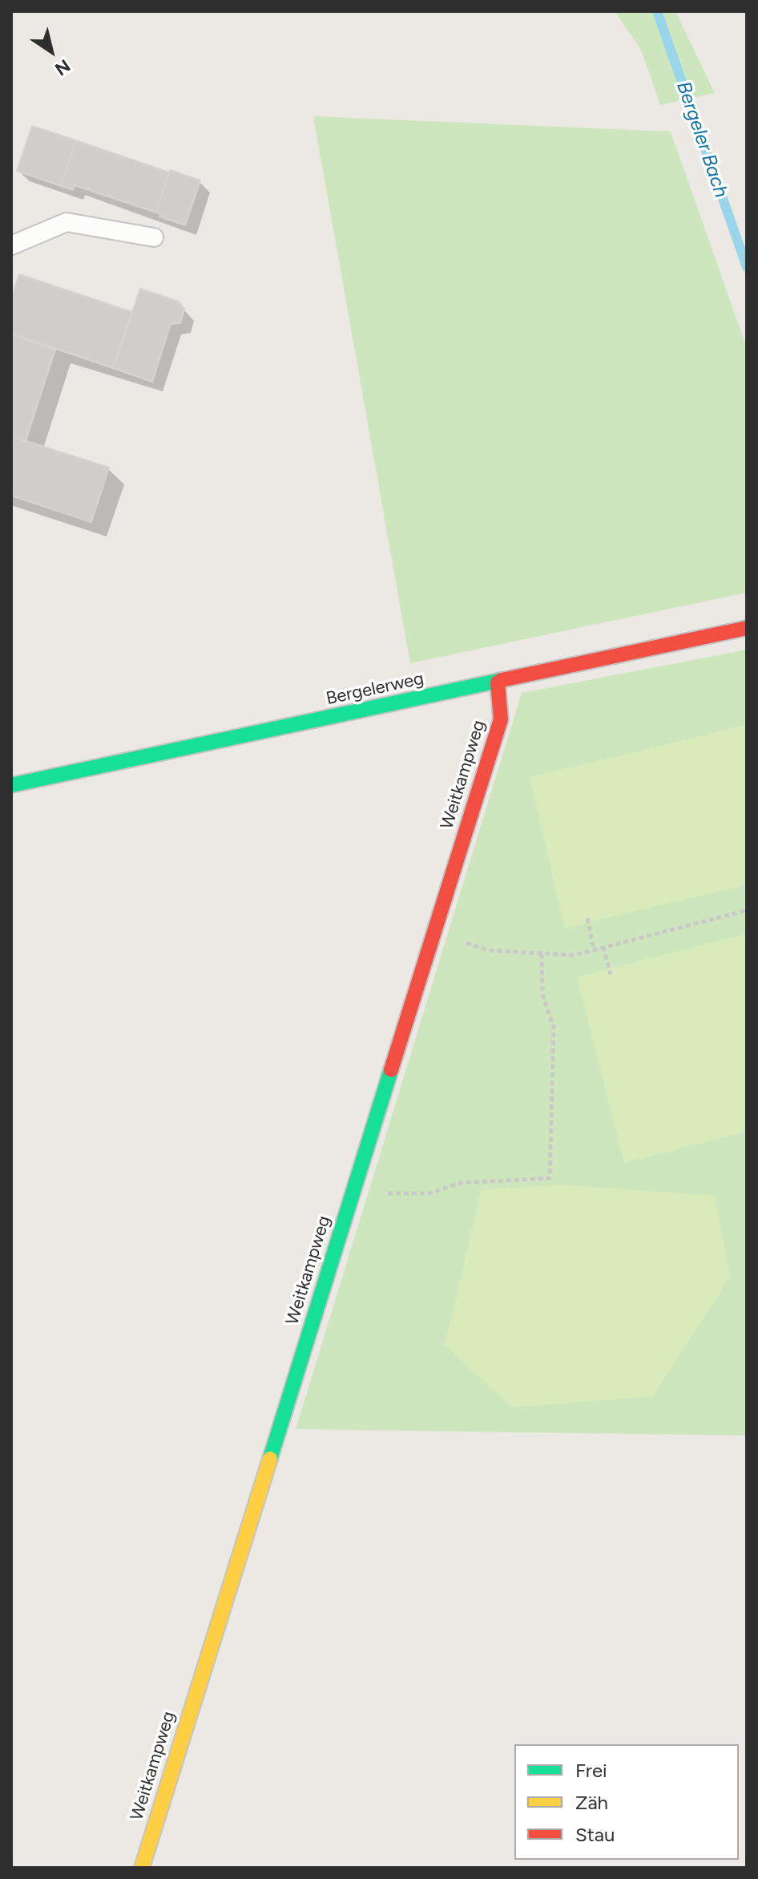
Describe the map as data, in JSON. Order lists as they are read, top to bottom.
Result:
{
  "streets": {
    "street": ["Bergelerweg", "Weitkampweg"]
  },
  "crossings": [
    ["Bergelerweg", "Weitkampweg"]
  ],
  "water": ["Bergeler Bach"],
  "legend": ["Frei", "Zäh", "Stau"],
  "north": "bottom right"
}
